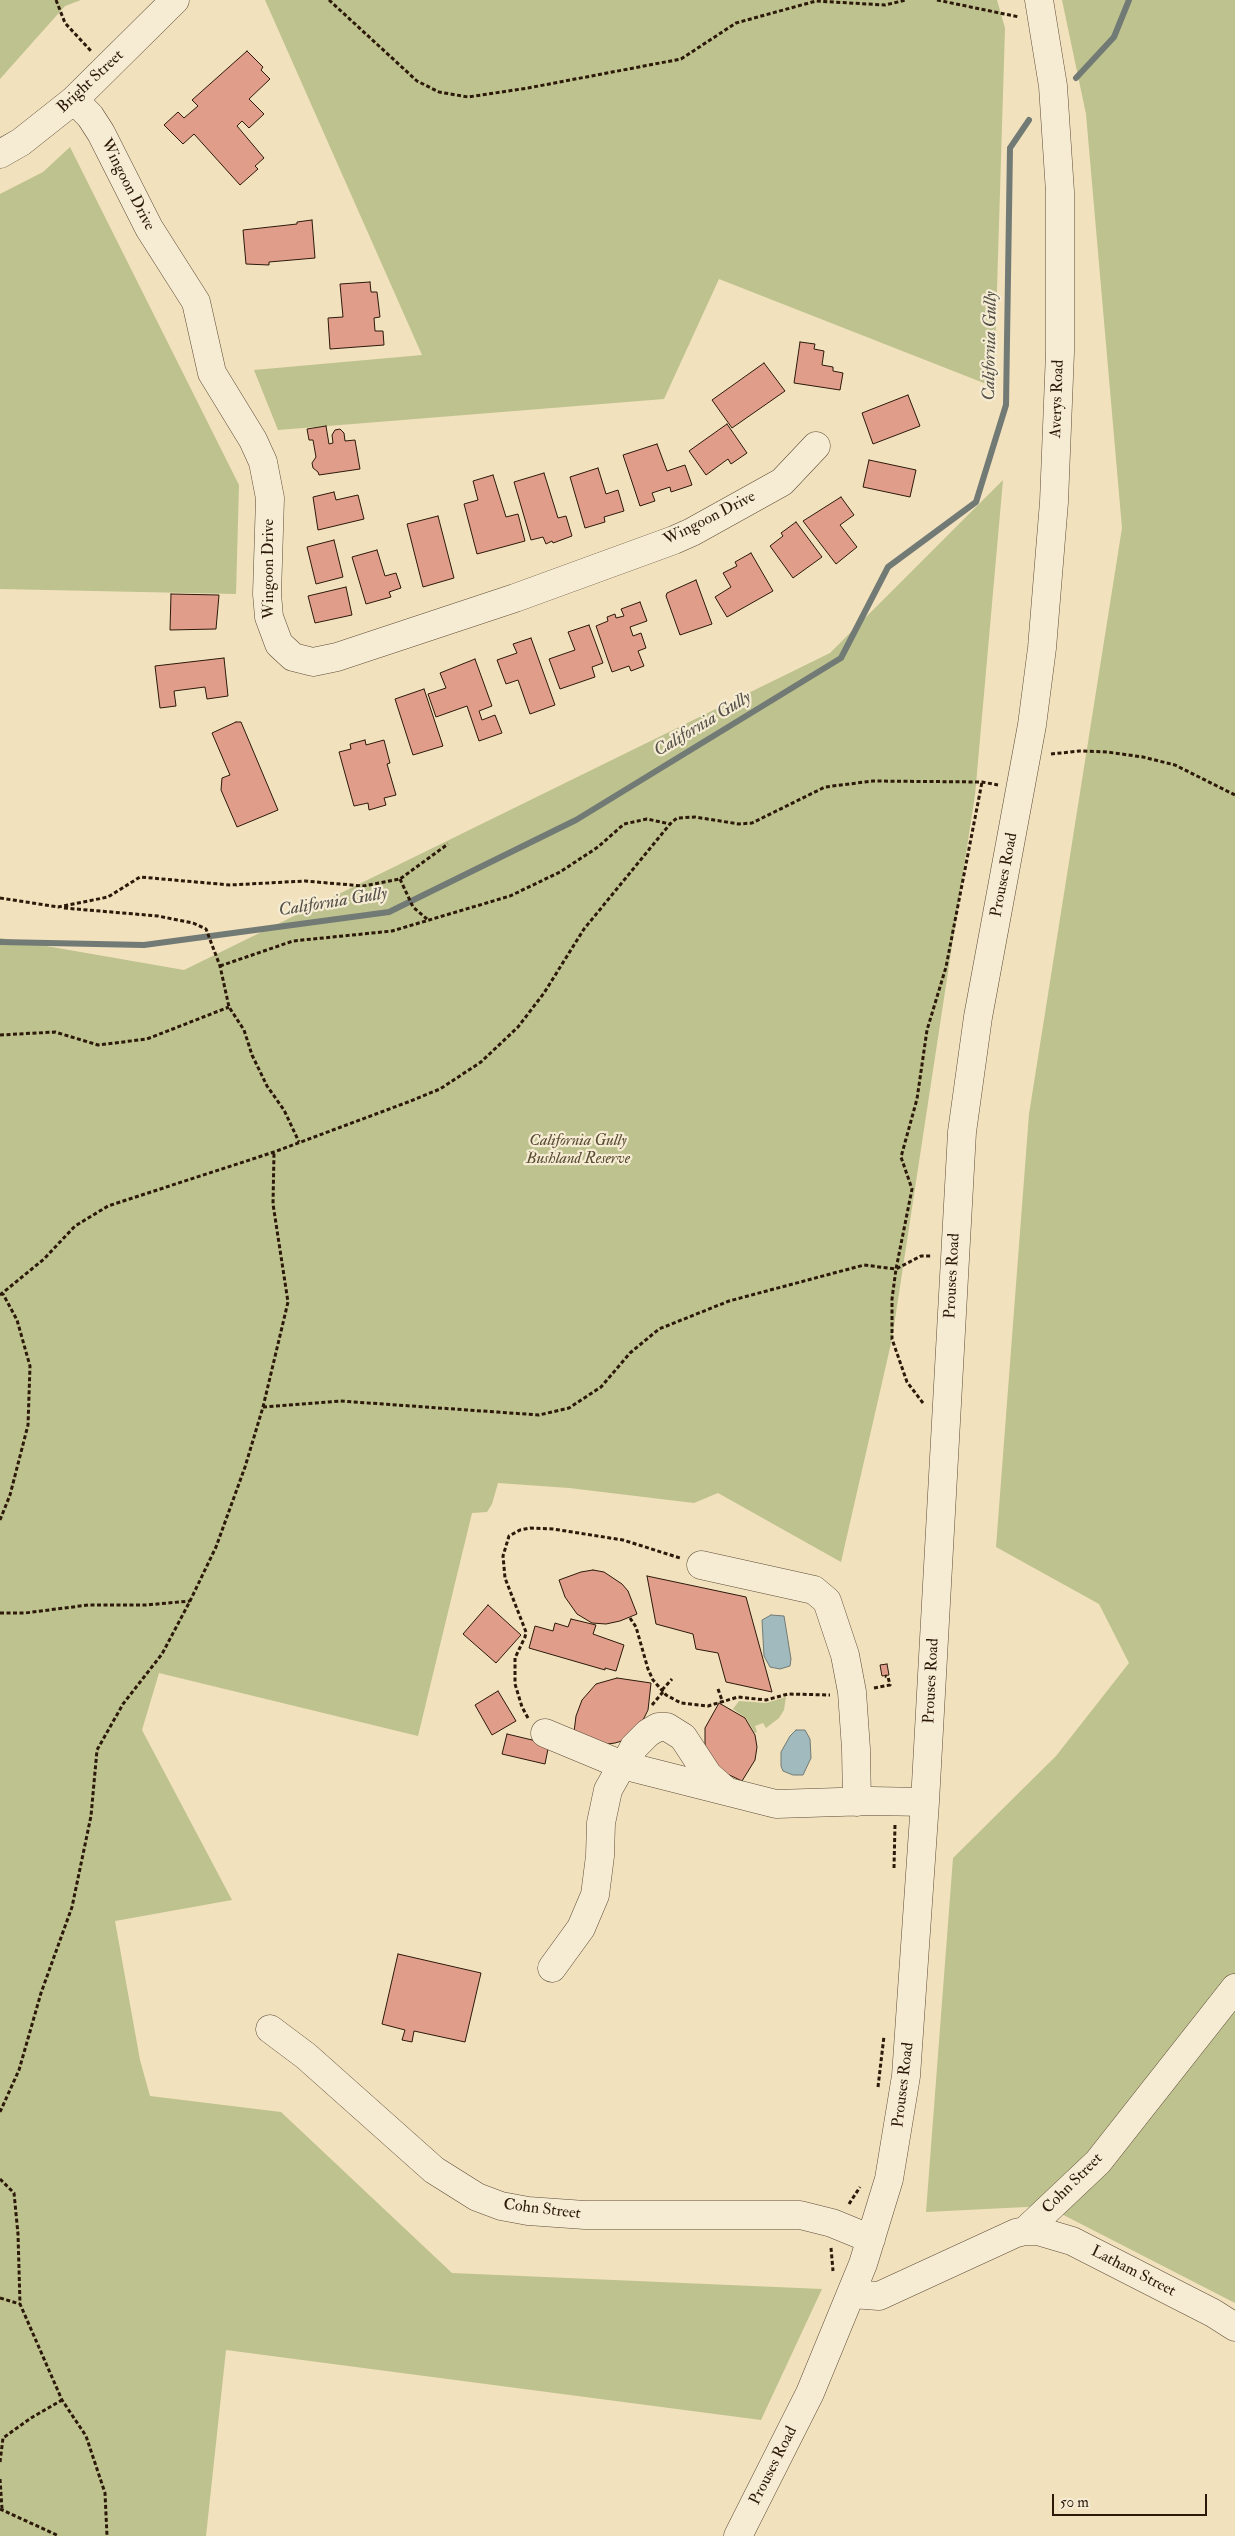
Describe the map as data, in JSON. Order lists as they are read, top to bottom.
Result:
{
  "streets": {
    "street": [
      "Bright Street",
      "Wingoon Drive",
      "Averys Road",
      "Prouses Road",
      "Cohn Street",
      "Latham Street"
    ]
  },
  "crossings": [
    ["Bright Street", "Wingoon Drive"],
    ["Averys Road", "Prouses Road"],
    ["Prouses Road", "Cohn Street"],
    ["Cohn Street", "Latham Street"]
  ],
  "water": ["California Gully"],
  "parks": ["California Gully Bushland Reserve"],
  "scale_bar": "50 m"
}
